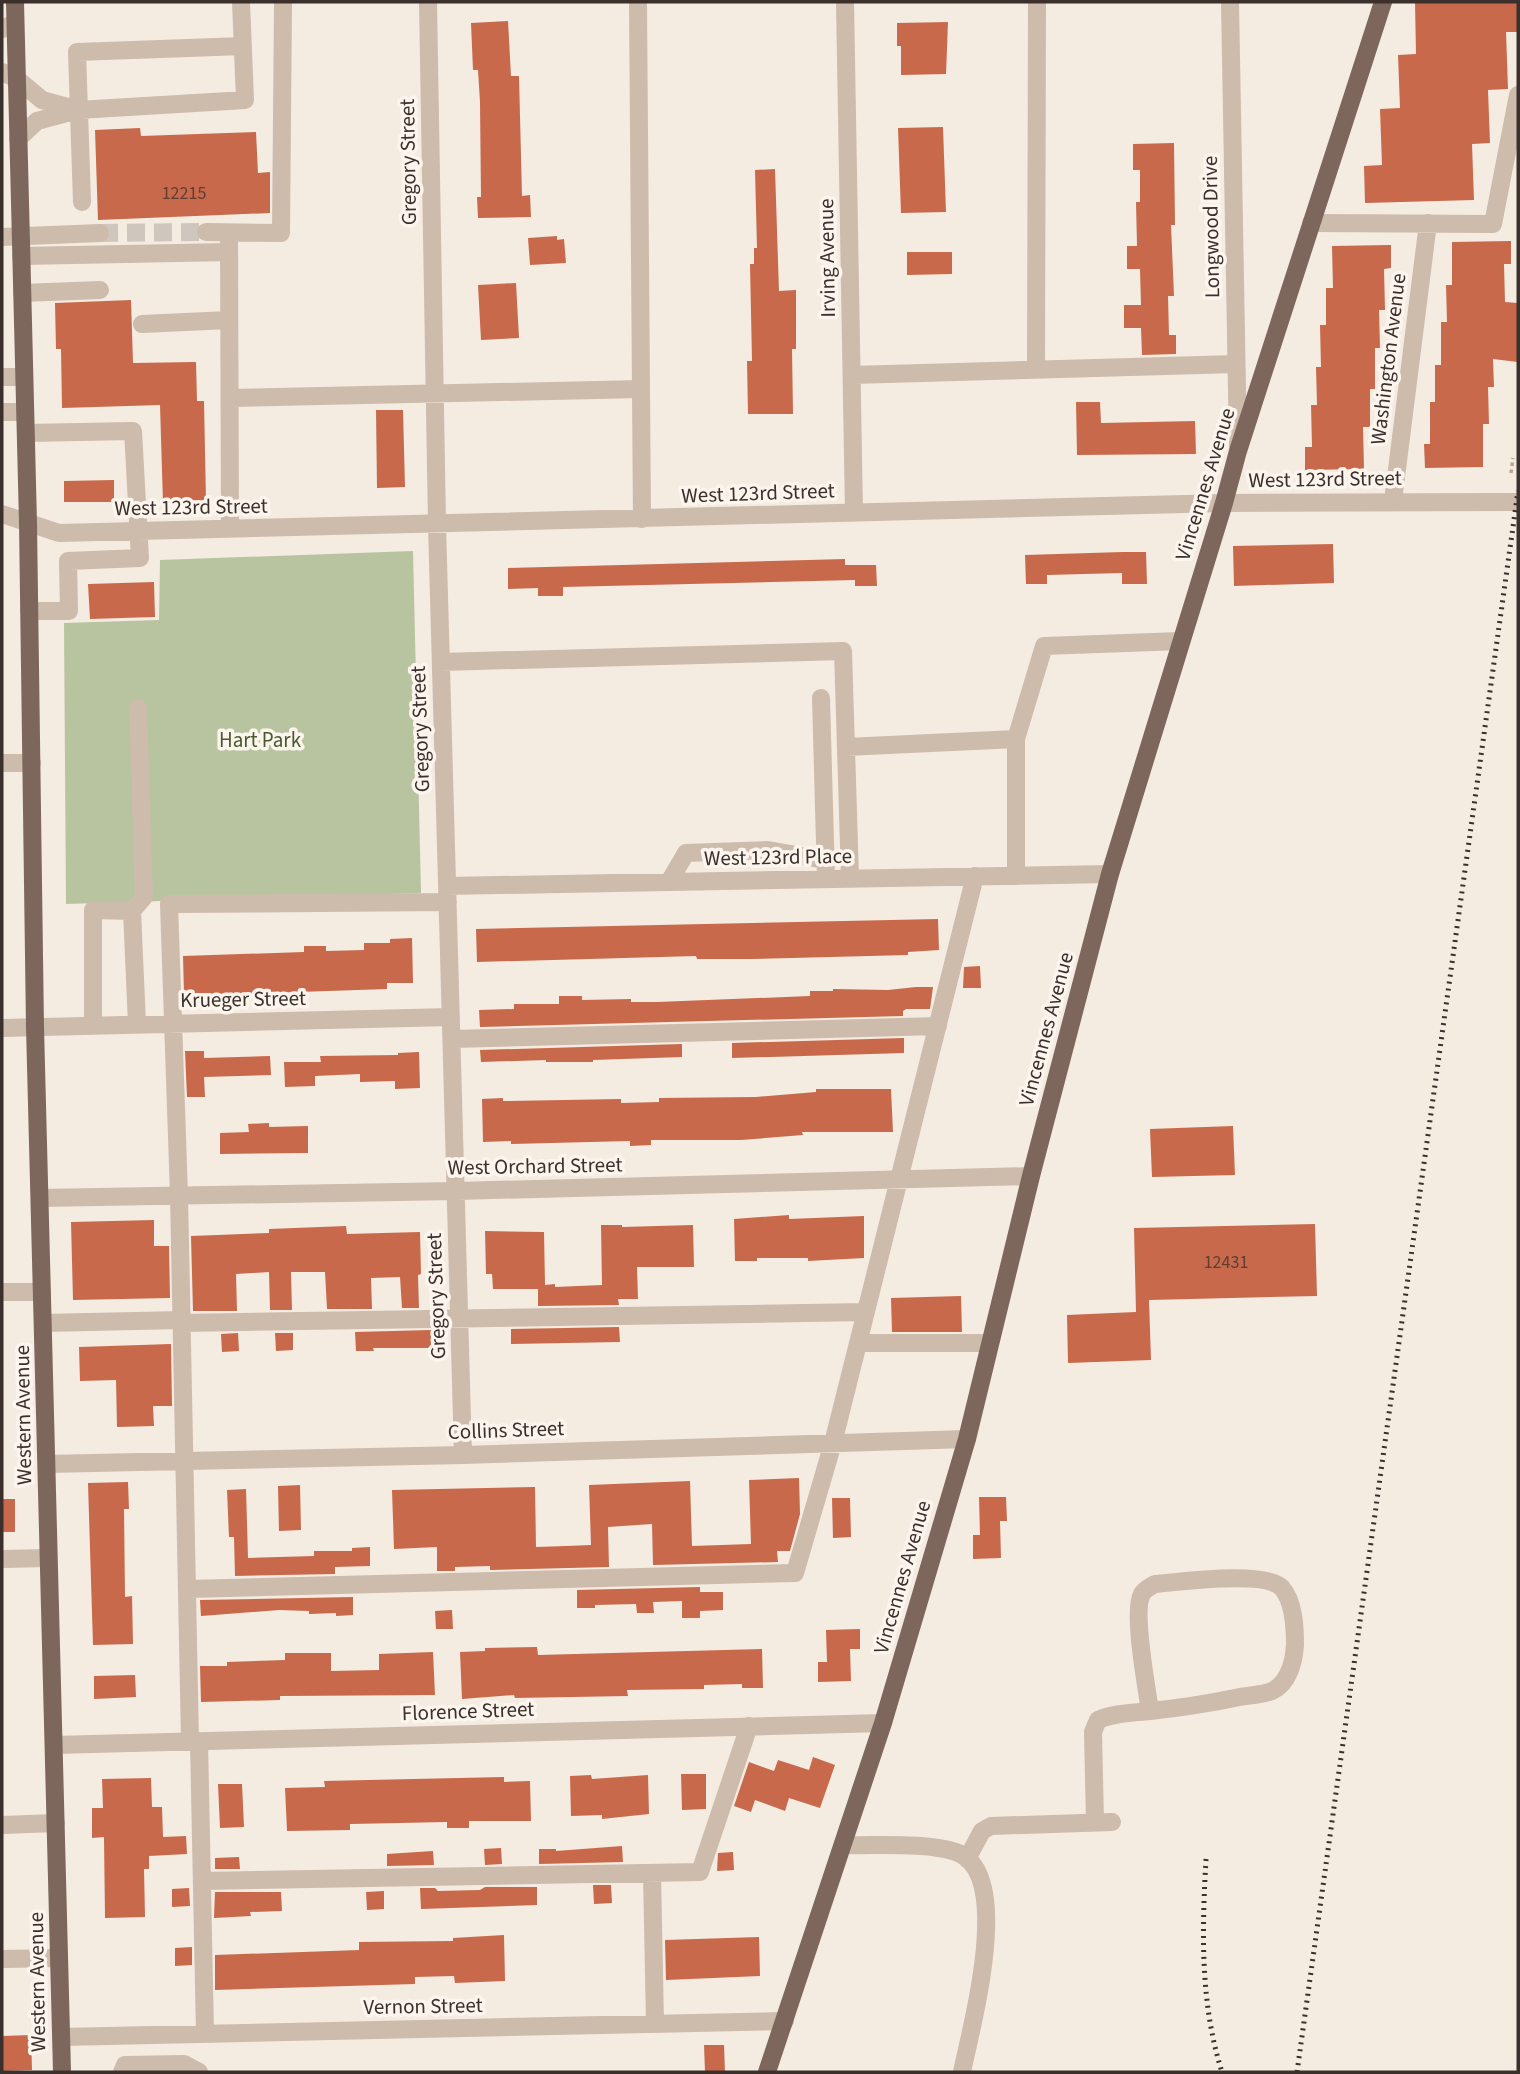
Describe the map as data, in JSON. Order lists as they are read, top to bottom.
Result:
{
  "streets": {
    "main road": ["Vincennes Avenue", "Western Avenue"],
    "street": [
      "Gregory Street",
      "Longwood Drive",
      "Irving Avenue",
      "Washington Avenue",
      "West 123rd Street",
      "West 123rd Place",
      "Krueger Street",
      "West Orchard Street",
      "Collins Street",
      "Florence Street",
      "Vernon Street"
    ]
  },
  "crossings": [
    ["Gregory Street", "West 123rd Street"],
    ["Gregory Street", "West 123rd Place"],
    ["Gregory Street", "Krueger Street"],
    ["Gregory Street", "West Orchard Street"],
    ["Gregory Street", "Collins Street"],
    ["Longwood Drive", "Vincennes Avenue"],
    ["Irving Avenue", "West 123rd Street"],
    ["Washington Avenue", "West 123rd Street"],
    ["West 123rd Street", "Vincennes Avenue"],
    ["West 123rd Street", "Western Avenue"],
    ["Vincennes Avenue", "West 123rd Place"],
    ["Vincennes Avenue", "West Orchard Street"],
    ["Vincennes Avenue", "Collins Street"],
    ["Vincennes Avenue", "Florence Street"],
    ["Vincennes Avenue", "Vernon Street"],
    ["West 123rd Place", "Krueger Street"],
    ["Krueger Street", "Western Avenue"],
    ["West Orchard Street", "Western Avenue"],
    ["Western Avenue", "Collins Street"],
    ["Western Avenue", "Florence Street"],
    ["Western Avenue", "Vernon Street"]
  ],
  "parks": ["Hart Park"],
  "house_numbers": ["12215", "12431"]
}
